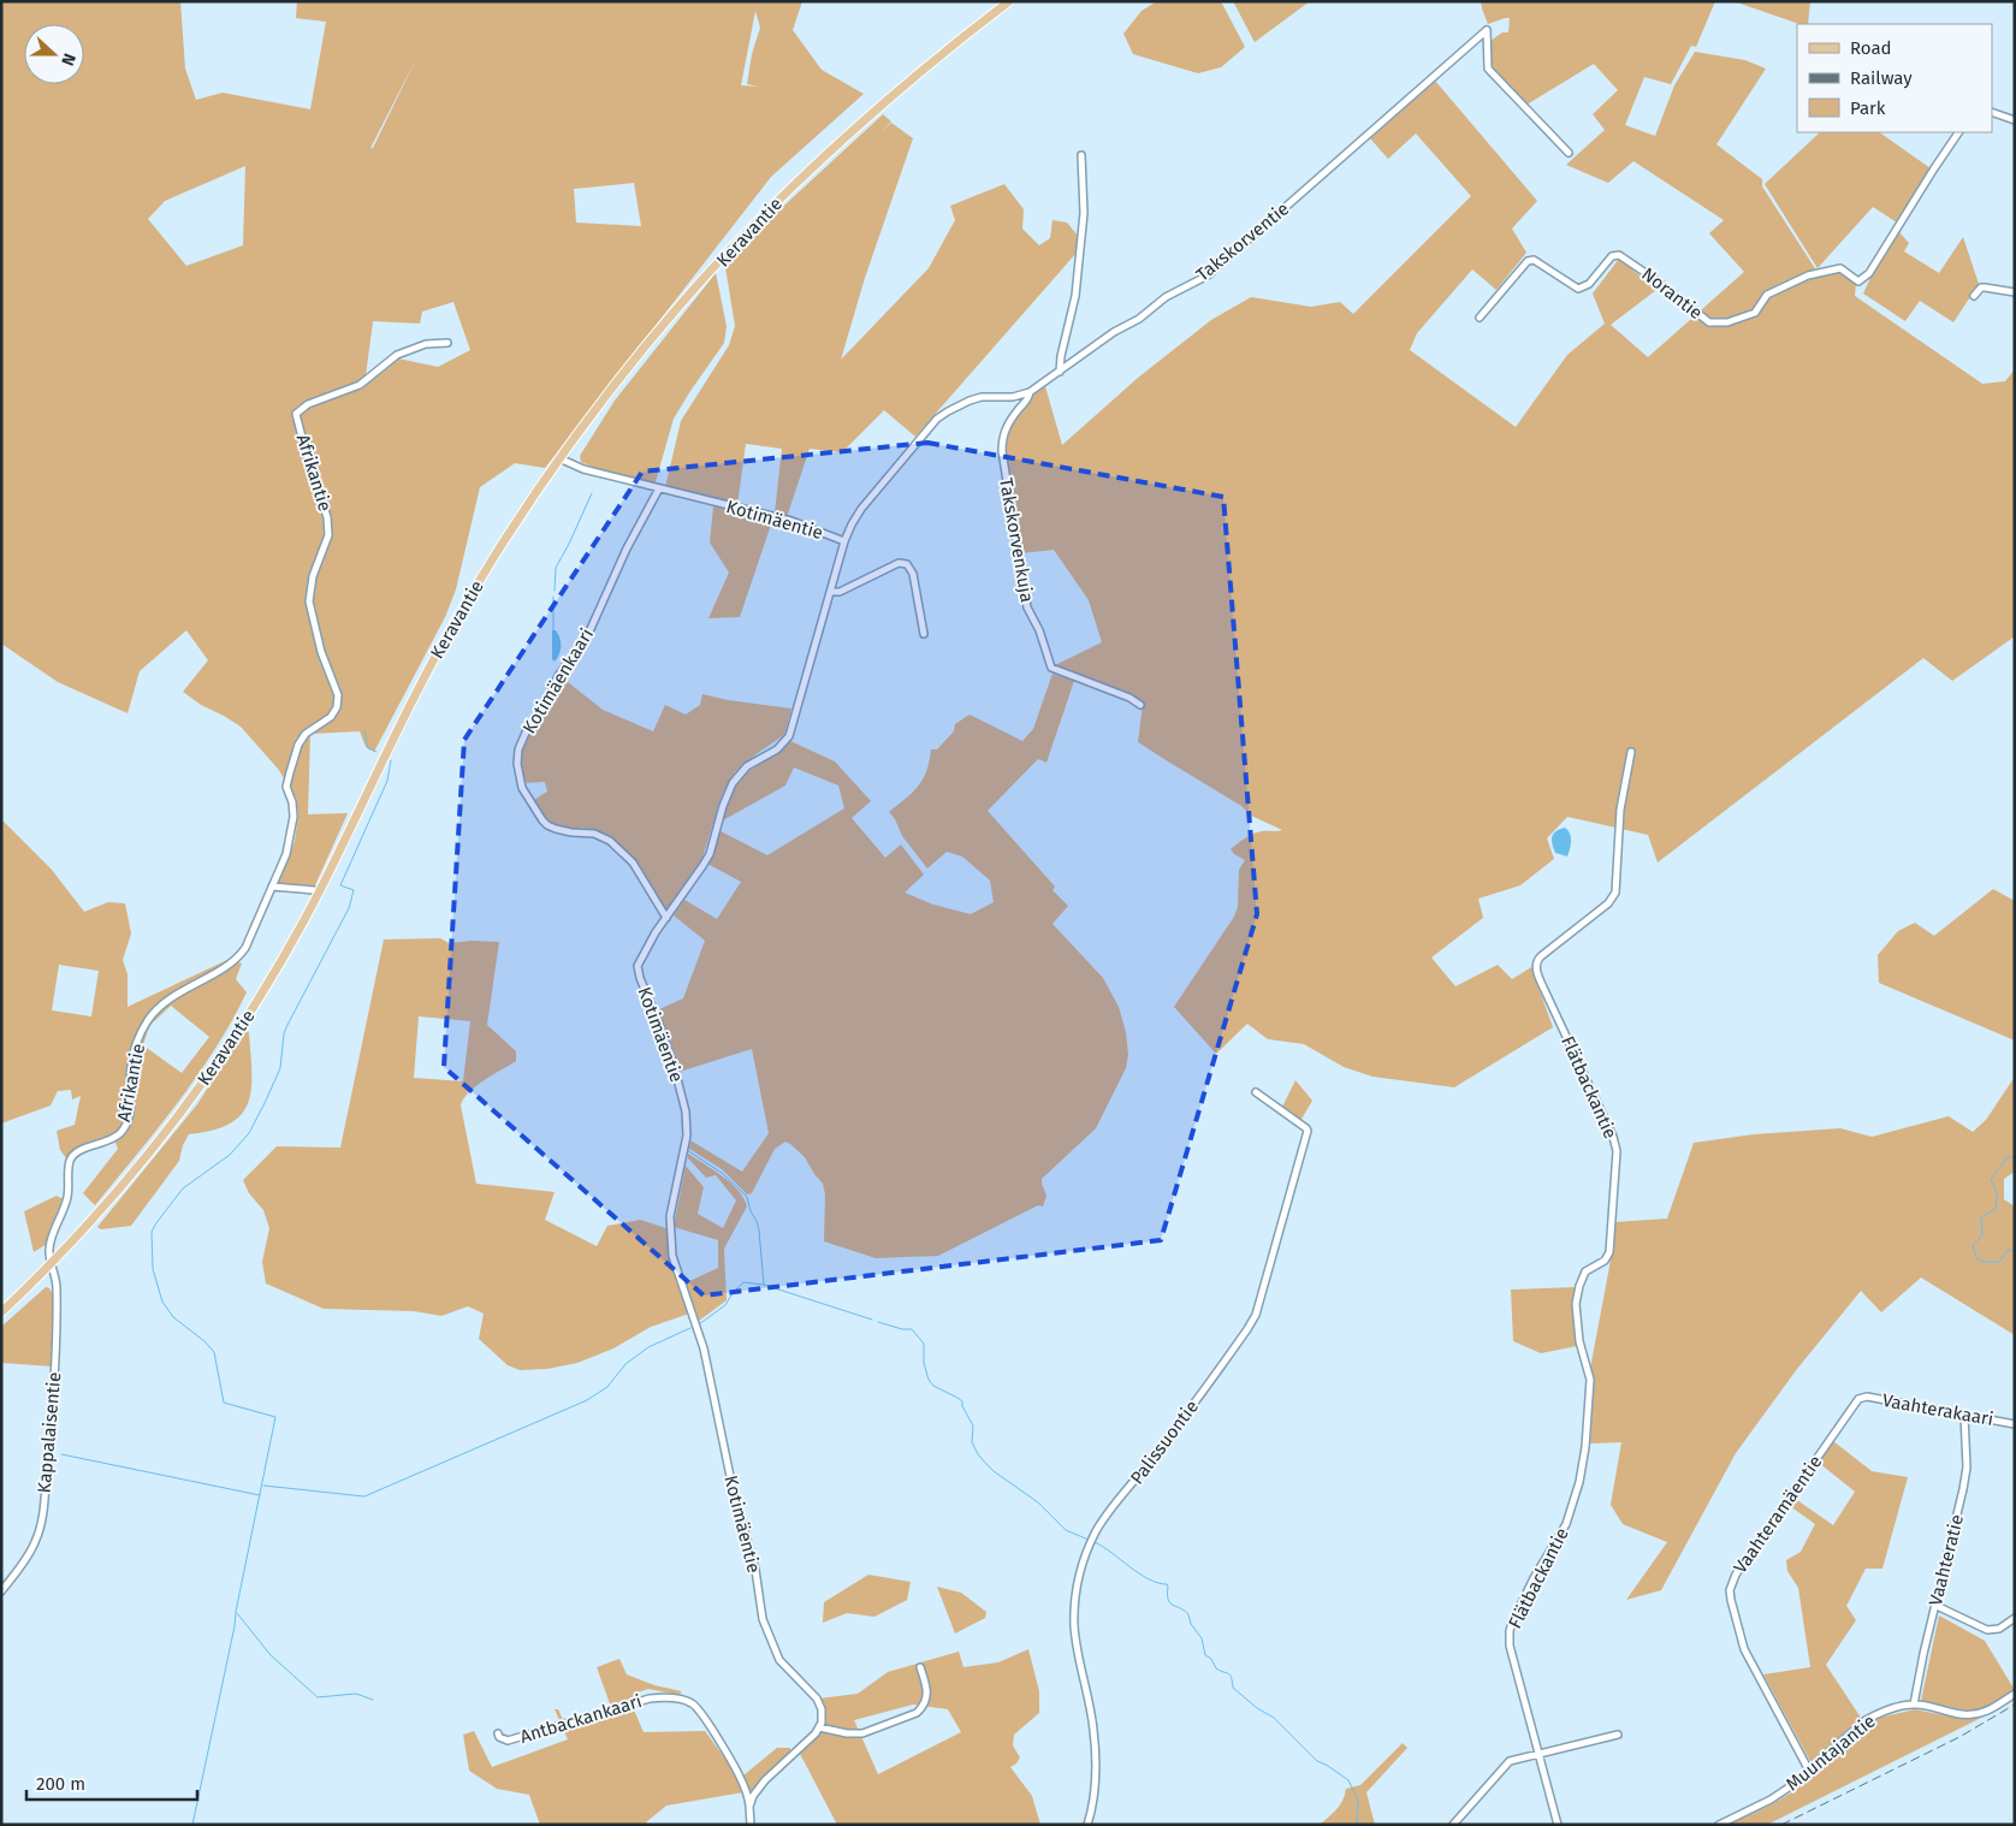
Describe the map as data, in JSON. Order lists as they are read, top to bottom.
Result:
{
  "streets": {
    "main road": ["Keravantie"],
    "street": [
      "Takskorventie",
      "Norantie",
      "Afrikantie",
      "Kotimäentie",
      "Takskorvenkuja",
      "Kotimäenkaari",
      "Flätbackantie",
      "Vaahterakaari",
      "Kappalaisentie",
      "Palissuontie",
      "Vaahteramäentie",
      "Vaahteratie",
      "Antbackankaari",
      "Muuntajantie"
    ]
  },
  "crossings": [
    ["Keravantie", "Afrikantie"],
    ["Keravantie", "Kotimäentie"],
    ["Keravantie", "Kappalaisentie"],
    ["Takskorventie", "Kotimäentie"],
    ["Takskorventie", "Takskorvenkuja"],
    ["Afrikantie", "Kappalaisentie"],
    ["Kotimäentie", "Kotimäenkaari"],
    ["Vaahterakaari", "Vaahteramäentie"],
    ["Vaahterakaari", "Vaahteratie"],
    ["Vaahteramäentie", "Muuntajantie"],
    ["Vaahteratie", "Muuntajantie"]
  ],
  "legend": ["Road", "Railway", "Park"],
  "scale_bar": "200 m",
  "north": "right"
}
